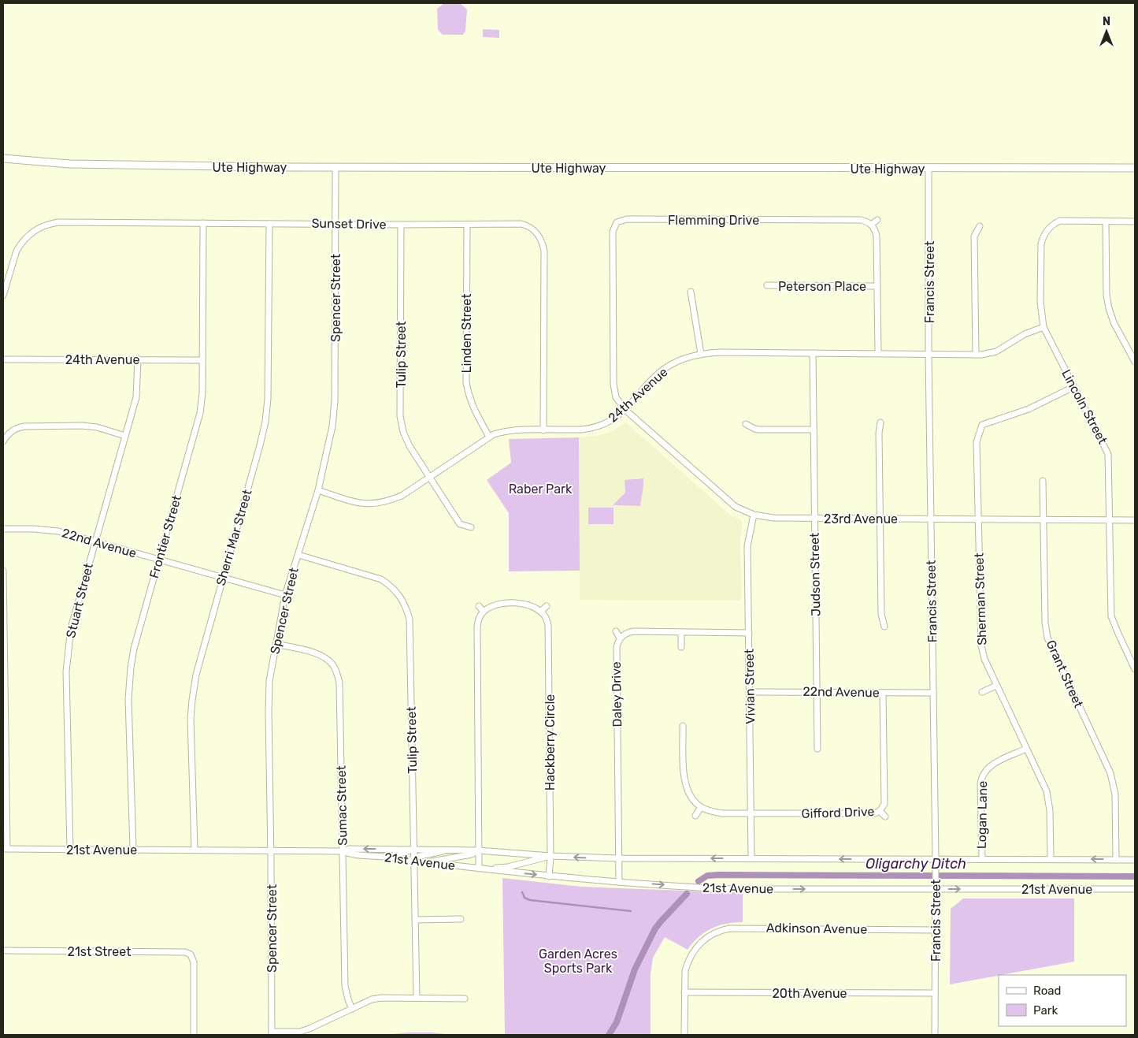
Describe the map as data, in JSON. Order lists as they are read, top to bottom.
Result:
{
  "streets": {
    "main road": ["Ute Highway"],
    "street": [
      "Flemming Drive",
      "Sunset Drive",
      "Francis Street",
      "Peterson Place",
      "Spencer Street",
      "Linden Street",
      "Tulip Street",
      "24th Avenue",
      "Lincoln Street",
      "23rd Avenue",
      "Frontier Street",
      "Sherri Mar Street",
      "22nd Avenue",
      "Judson Street",
      "Sherman Street",
      "Stuart Street",
      "Grant Street",
      "Vivian Street",
      "Daley Drive",
      "Hackberry Circle",
      "Sumac Street",
      "Gifford Drive",
      "Logan Lane",
      "21st Avenue",
      "Adkinson Avenue",
      "21st Street",
      "20th Avenue"
    ]
  },
  "crossings": [
    ["Ute Highway", "Francis Street"],
    ["Ute Highway", "Spencer Street"],
    ["Sunset Drive", "Spencer Street"],
    ["Sunset Drive", "Linden Street"],
    ["Sunset Drive", "Tulip Street"],
    ["Sunset Drive", "24th Avenue"],
    ["Sunset Drive", "Frontier Street"],
    ["Sunset Drive", "Sherri Mar Street"],
    ["Francis Street", "24th Avenue"],
    ["Francis Street", "23rd Avenue"],
    ["Francis Street", "22nd Avenue"],
    ["Francis Street", "21st Avenue"],
    ["Francis Street", "Adkinson Avenue"],
    ["Francis Street", "20th Avenue"],
    ["Spencer Street", "Tulip Street"],
    ["Spencer Street", "24th Avenue"],
    ["Spencer Street", "22nd Avenue"],
    ["Spencer Street", "Sumac Street"],
    ["Spencer Street", "21st Avenue"],
    ["Linden Street", "24th Avenue"],
    ["Tulip Street", "24th Avenue"],
    ["Tulip Street", "21st Avenue"],
    ["24th Avenue", "Lincoln Street"],
    ["24th Avenue", "23rd Avenue"],
    ["24th Avenue", "Frontier Street"],
    ["24th Avenue", "Judson Street"],
    ["24th Avenue", "Stuart Street"],
    ["Lincoln Street", "23rd Avenue"],
    ["Lincoln Street", "Sherman Street"],
    ["23rd Avenue", "Judson Street"],
    ["23rd Avenue", "Sherman Street"],
    ["23rd Avenue", "Grant Street"],
    ["23rd Avenue", "Vivian Street"],
    ["Frontier Street", "22nd Avenue"],
    ["Frontier Street", "21st Avenue"],
    ["Sherri Mar Street", "22nd Avenue"],
    ["Sherri Mar Street", "21st Avenue"],
    ["22nd Avenue", "Judson Street"],
    ["22nd Avenue", "Stuart Street"],
    ["22nd Avenue", "Vivian Street"],
    ["22nd Avenue", "Gifford Drive"],
    ["Sherman Street", "Logan Lane"],
    ["Sherman Street", "21st Avenue"],
    ["Stuart Street", "21st Avenue"],
    ["Grant Street", "21st Avenue"],
    ["Vivian Street", "Gifford Drive"],
    ["Vivian Street", "21st Avenue"],
    ["Daley Drive", "21st Avenue"],
    ["Hackberry Circle", "21st Avenue"],
    ["Sumac Street", "21st Avenue"],
    ["Logan Lane", "21st Avenue"],
    ["Adkinson Avenue", "20th Avenue"]
  ],
  "water": ["Oligarchy Ditch"],
  "parks": ["Raber Park", "Garden Acres Sports Park"],
  "legend": ["Road", "Park"],
  "north": "top"
}
